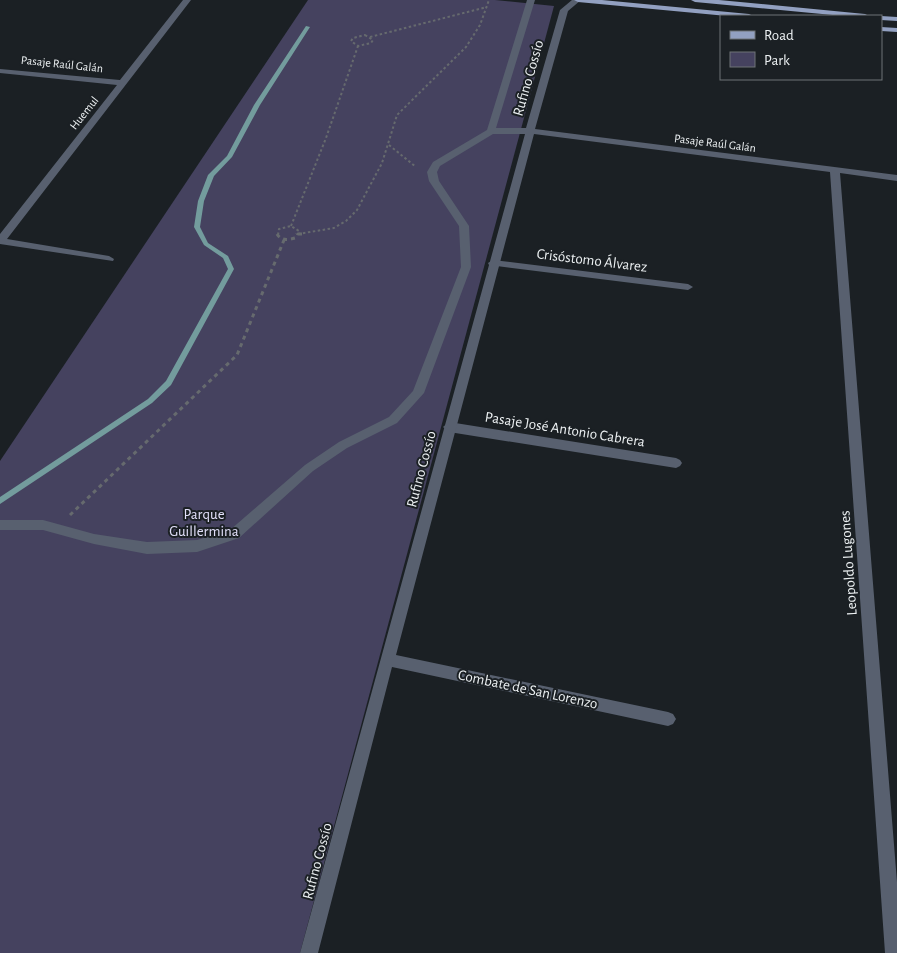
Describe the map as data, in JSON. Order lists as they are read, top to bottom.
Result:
{
  "streets": {
    "street": [
      "Pasaje Raúl Galán",
      "Rufino Cossío",
      "Huemul",
      "Crisóstomo Álvarez",
      "Pasaje José Antonio Cabrera",
      "Leopoldo Lugones",
      "Combate de San Lorenzo"
    ]
  },
  "crossings": [
    ["Pasaje Raúl Galán", "Rufino Cossío"],
    ["Pasaje Raúl Galán", "Huemul"],
    ["Pasaje Raúl Galán", "Leopoldo Lugones"],
    ["Rufino Cossío", "Crisóstomo Álvarez"],
    ["Rufino Cossío", "Pasaje José Antonio Cabrera"],
    ["Rufino Cossío", "Combate de San Lorenzo"]
  ],
  "parks": ["Parque Guillermina"],
  "legend": ["Road", "Park"]
}
